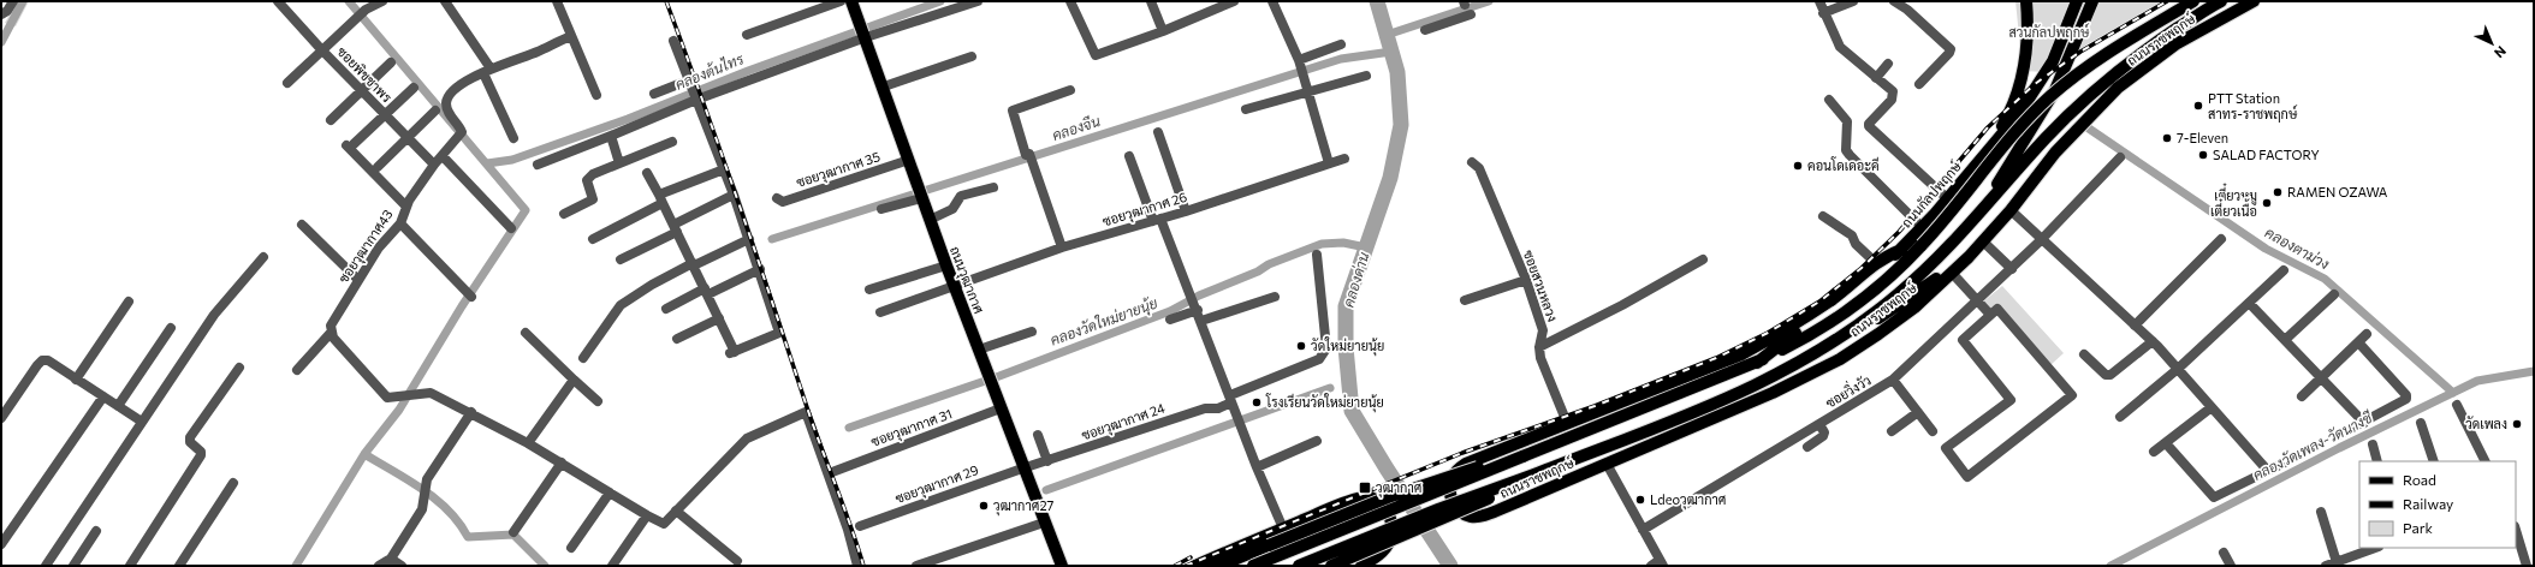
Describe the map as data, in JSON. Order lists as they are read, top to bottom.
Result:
{
  "streets": {
    "main road": ["ถนนราชพฤกษ์", "ถนนกัลปพฤกษ์", "ถนนวุฒากาศ"],
    "street": [
      "ซอยพิชชาพร",
      "ซอยวุฒากาศ 35",
      "ซอยวุฒากาศ 26",
      "ซอยวุฒากาศ43",
      "ซอยสวนหลวง",
      "ซอยวิ่งวัว",
      "ซอยวุฒากาศ 24",
      "ซอยวุฒากาศ 31",
      "ซอยวุฒากาศ 29"
    ]
  },
  "crossings": [
    ["ถนนราชพฤกษ์", "ถนนกัลปพฤกษ์"],
    ["ถนนราชพฤกษ์", "ซอยสวนหลวง"],
    ["ซอยพิชชาพร", "ซอยวุฒากาศ43"],
    ["ซอยวุฒากาศ 35", "ถนนวุฒากาศ"],
    ["ซอยวุฒากาศ 26", "ถนนวุฒากาศ"],
    ["ถนนวุฒากาศ", "ซอยวุฒากาศ 24"],
    ["ถนนวุฒากาศ", "ซอยวุฒากาศ 31"],
    ["ถนนวุฒากาศ", "ซอยวุฒากาศ 29"],
    ["ซอยวุฒากาศ 24", "ซอยวุฒากาศ 29"]
  ],
  "water": [
    "คลองต้นไทร",
    "คลองจีน",
    "คลองตาม่วง",
    "คลองด่าน",
    "คลองวัดใหม่ยายนุ้ย",
    "คลองวัดเพลง-วัดนางชี"
  ],
  "parks": ["สวนกัลปพฤกษ์"],
  "places": {
    "other": [
      "PTT Station สาทร-ราชพฤกษ์",
      "7-Eleven",
      "SALAD FACTORY",
      "คอนโดเดอะคี",
      "RAMEN OZAWA",
      "เตี๋ยวหมู เตี๋ยวเนื้อ",
      "วัดใหม่ยายนุ้ย",
      "โรงเรียนวัดใหม่ยายนุ้ย",
      "วัดเพลง",
      "Ldeoวุฒากาศ",
      "วุฒากาศ27"
    ],
    "transit": ["วุฒากาศ"]
  },
  "legend": ["Road", "Railway", "Park"],
  "north": "bottom right"
}
